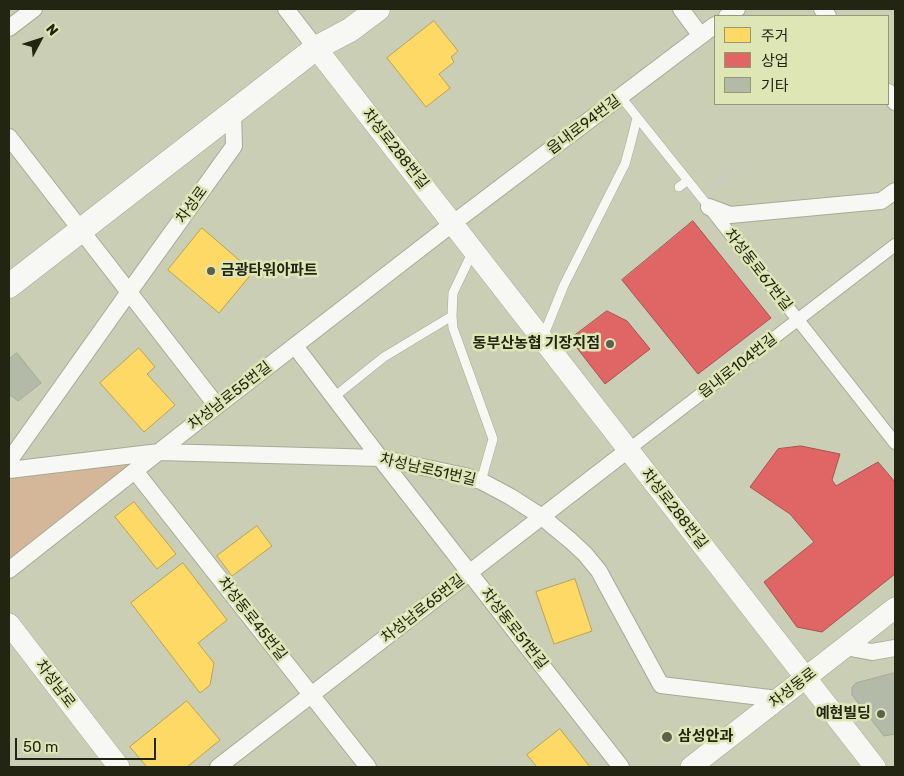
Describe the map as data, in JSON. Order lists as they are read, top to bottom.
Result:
{
  "streets": {
    "street": [
      "읍내로94번길",
      "차성로288번길",
      "차성로",
      "차성동로67번길",
      "읍내로104번길",
      "차성남로55번길",
      "차성남로51번길",
      "차성남로65번길",
      "차성동로45번길",
      "차성동로51번길",
      "차성남로",
      "차성동로"
    ]
  },
  "crossings": [
    ["읍내로94번길", "차성로288번길"],
    ["읍내로94번길", "차성동로67번길"],
    ["읍내로94번길", "차성남로55번길"],
    ["차성로288번길", "읍내로104번길"],
    ["차성로288번길", "차성남로55번길"],
    ["차성로288번길", "차성남로65번길"],
    ["차성로288번길", "차성동로"],
    ["차성동로67번길", "읍내로104번길"],
    ["읍내로104번길", "차성남로65번길"],
    ["차성남로55번길", "차성남로51번길"],
    ["차성남로55번길", "차성동로45번길"],
    ["차성남로55번길", "차성동로51번길"],
    ["차성남로51번길", "차성남로65번길"],
    ["차성남로51번길", "차성동로51번길"],
    ["차성남로51번길", "차성동로"],
    ["차성남로65번길", "차성동로45번길"],
    ["차성남로65번길", "차성동로51번길"]
  ],
  "places": [
    "금광타워아파트",
    "동부산농협 기장지점",
    "예현빌딩",
    "삼성안과"
  ],
  "legend": ["주거", "상업", "기타"],
  "scale_bar": "50 m",
  "north": "top right"
}
